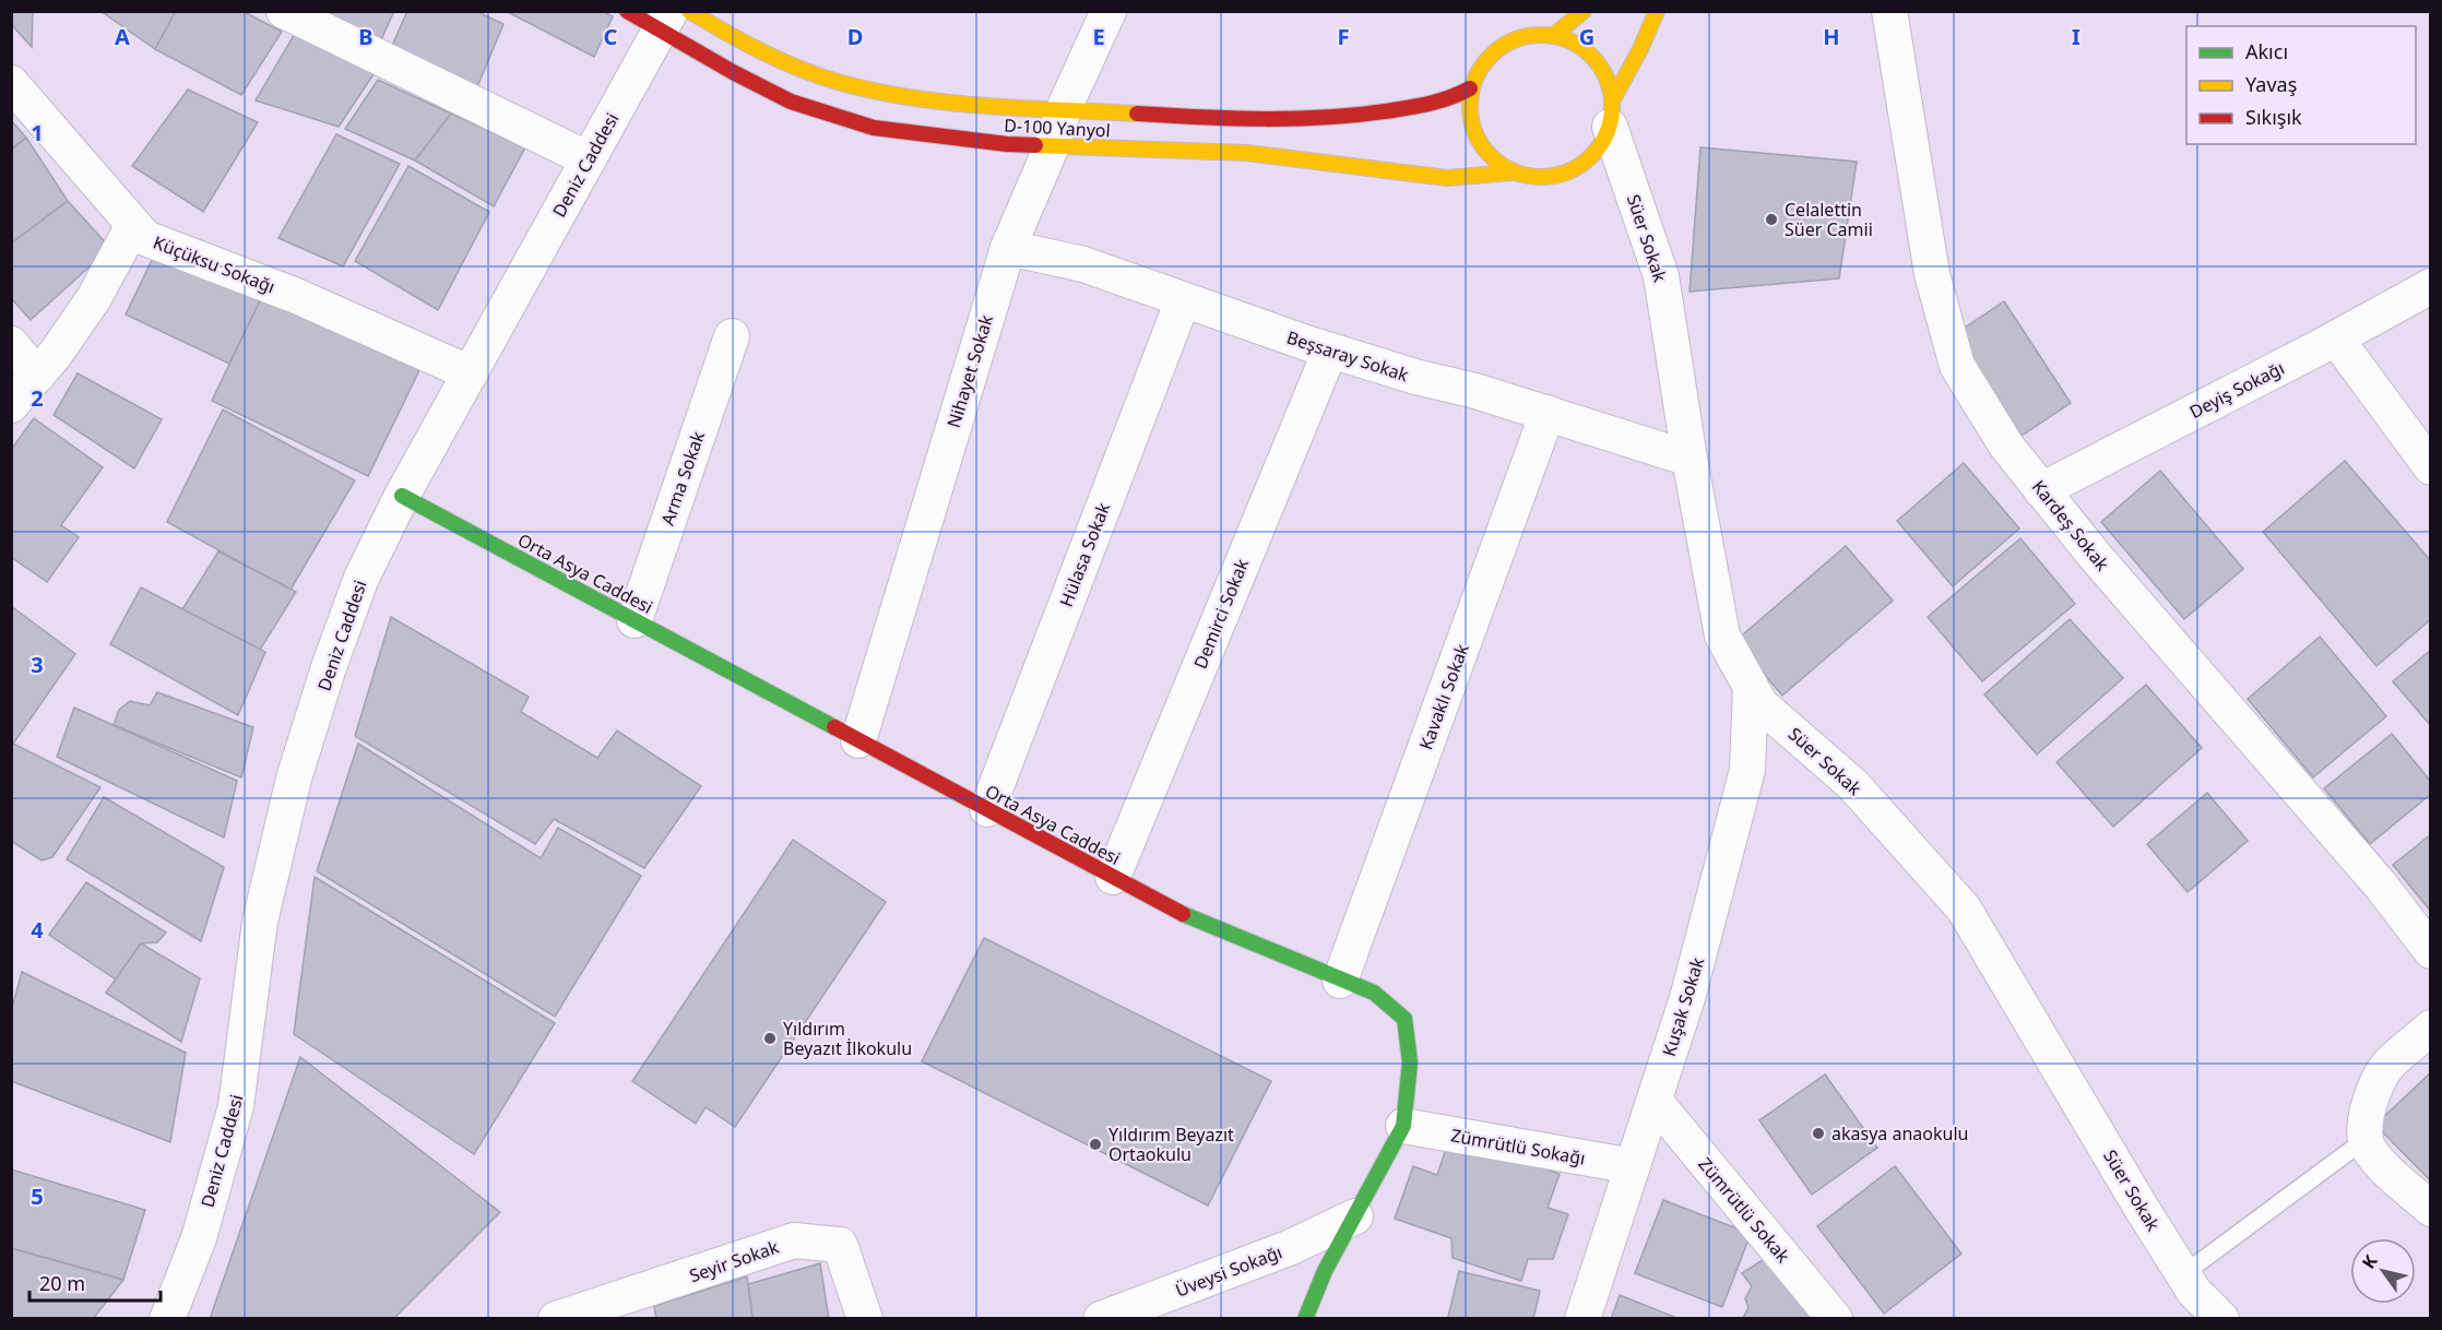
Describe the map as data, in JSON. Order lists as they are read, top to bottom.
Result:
{
  "streets": {
    "main road": ["D-100 Yanyol", "Orta Asya Caddesi"],
    "street": [
      "Deniz Caddesi",
      "Süer Sokak",
      "Küçüksu Sokağı",
      "Beşsaray Sokak",
      "Nihayet Sokak",
      "Deyiş Sokağı",
      "Arma Sokak",
      "Kardeş Sokak",
      "Hülasa Sokak",
      "Demirci Sokak",
      "Kavaklı Sokak",
      "Kuşak Sokak",
      "Zümrütlü Sokağı",
      "Zümrütlü Sokak",
      "Seyir Sokak",
      "Üveysi Sokağı"
    ]
  },
  "crossings": [
    ["D-100 Yanyol", "Deniz Caddesi"],
    ["D-100 Yanyol", "Süer Sokak"],
    ["D-100 Yanyol", "Nihayet Sokak"],
    ["Deniz Caddesi", "Küçüksu Sokağı"],
    ["Deniz Caddesi", "Orta Asya Caddesi"],
    ["Süer Sokak", "Beşsaray Sokak"],
    ["Süer Sokak", "Kuşak Sokak"],
    ["Beşsaray Sokak", "Nihayet Sokak"],
    ["Beşsaray Sokak", "Hülasa Sokak"],
    ["Beşsaray Sokak", "Demirci Sokak"],
    ["Beşsaray Sokak", "Kavaklı Sokak"],
    ["Nihayet Sokak", "Orta Asya Caddesi"],
    ["Deyiş Sokağı", "Kardeş Sokak"],
    ["Arma Sokak", "Orta Asya Caddesi"],
    ["Hülasa Sokak", "Orta Asya Caddesi"],
    ["Orta Asya Caddesi", "Demirci Sokak"],
    ["Orta Asya Caddesi", "Kavaklı Sokak"],
    ["Orta Asya Caddesi", "Zümrütlü Sokağı"],
    ["Orta Asya Caddesi", "Üveysi Sokağı"],
    ["Kuşak Sokak", "Zümrütlü Sokağı"],
    ["Kuşak Sokak", "Zümrütlü Sokak"]
  ],
  "places": [
    "Celalettin Süer Camii",
    "Yıldırım Beyazıt İlkokulu",
    "akasya anaokulu",
    "Yıldırım Beyazıt Ortaokulu"
  ],
  "legend": ["Akıcı", "Yavaş", "Sıkışık"],
  "scale_bar": "20 m",
  "north": "top left",
  "grid": {
    "columns": [
      "A",
      "B",
      "C",
      "D",
      "E",
      "F",
      "G",
      "H",
      "I"
    ],
    "rows": [
      "1",
      "2",
      "3",
      "4",
      "5"
    ]
  }
}
